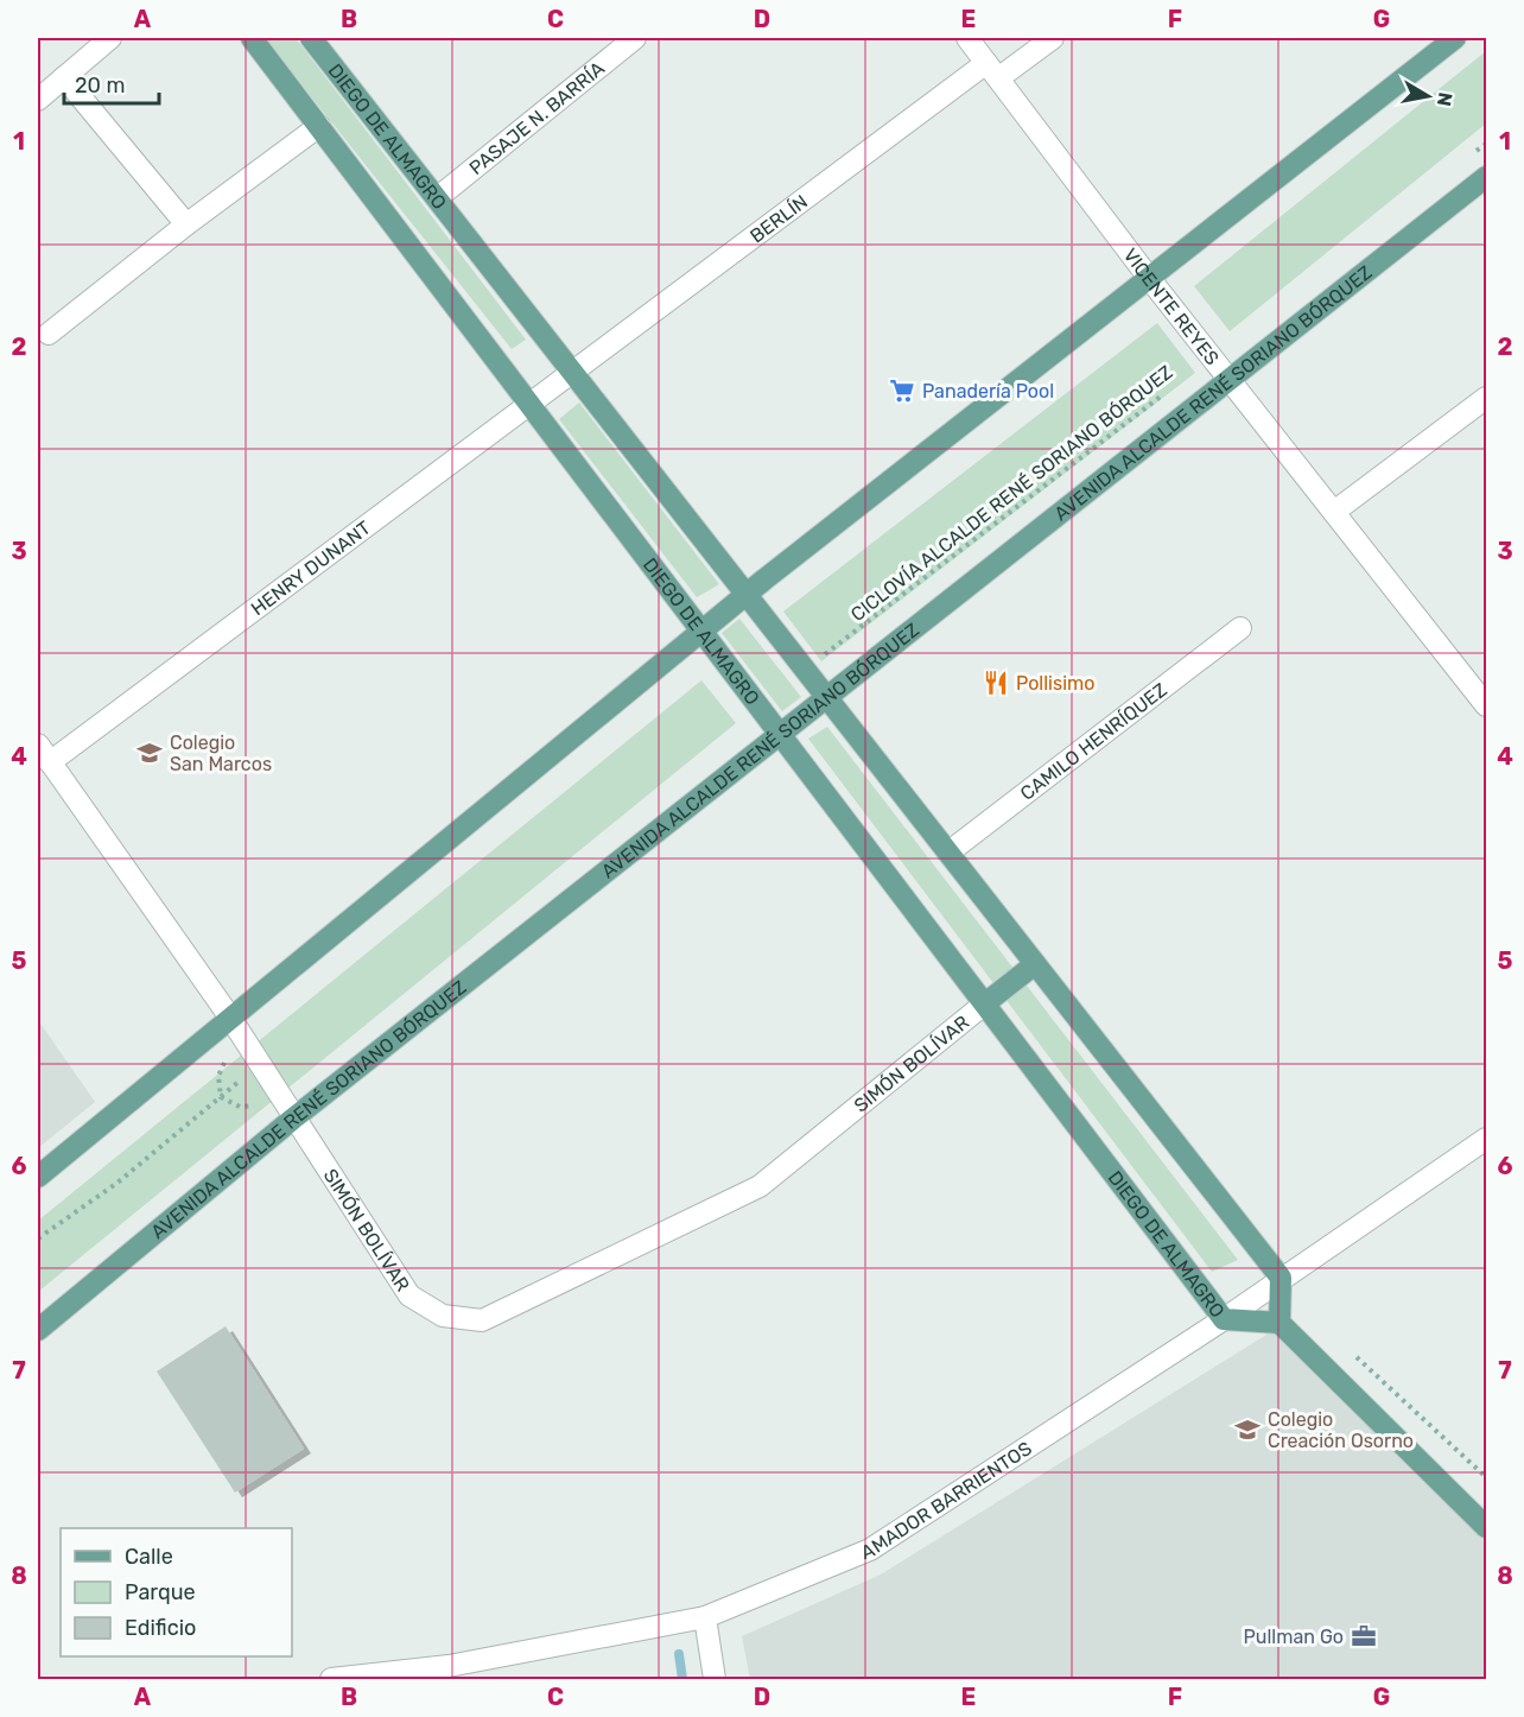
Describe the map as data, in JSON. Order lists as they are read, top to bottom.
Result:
{
  "streets": {
    "main road": ["DIEGO DE ALMAGRO", "AVENIDA ALCALDE RENÉ SORIANO BÓRQUEZ"],
    "street": [
      "PASAJE N. BARRÍA",
      "BERLÍN",
      "VICENTE REYES",
      "HENRY DUNANT",
      "CAMILO HENRÍQUEZ",
      "SIMÓN BOLÍVAR",
      "AMADOR BARRIENTOS"
    ],
    "path": ["CICLOVÍA ALCALDE RENÉ SORIANO BÓRQUEZ"]
  },
  "crossings": [
    ["PASAJE N. BARRÍA", "DIEGO DE ALMAGRO"],
    ["DIEGO DE ALMAGRO", "BERLÍN"],
    ["DIEGO DE ALMAGRO", "AVENIDA ALCALDE RENÉ SORIANO BÓRQUEZ"],
    ["DIEGO DE ALMAGRO", "HENRY DUNANT"],
    ["DIEGO DE ALMAGRO", "CAMILO HENRÍQUEZ"],
    ["DIEGO DE ALMAGRO", "SIMÓN BOLÍVAR"],
    ["DIEGO DE ALMAGRO", "AMADOR BARRIENTOS"],
    ["BERLÍN", "VICENTE REYES"],
    ["BERLÍN", "HENRY DUNANT"],
    ["VICENTE REYES", "AVENIDA ALCALDE RENÉ SORIANO BÓRQUEZ"],
    ["AVENIDA ALCALDE RENÉ SORIANO BÓRQUEZ", "SIMÓN BOLÍVAR"],
    ["HENRY DUNANT", "SIMÓN BOLÍVAR"]
  ],
  "places": {
    "supermarket": ["Panadería Pool"],
    "restaurant": ["Pollisimo"],
    "school or university": ["Colegio San Marcos", "Colegio Creación Osorno"],
    "office": ["Pullman Go"]
  },
  "legend": ["Calle", "Parque", "Edificio"],
  "scale_bar": "20 m",
  "north": "right",
  "grid": {
    "columns": [
      "A",
      "B",
      "C",
      "D",
      "E",
      "F",
      "G"
    ],
    "rows": [
      "1",
      "2",
      "3",
      "4",
      "5",
      "6",
      "7",
      "8"
    ]
  }
}
